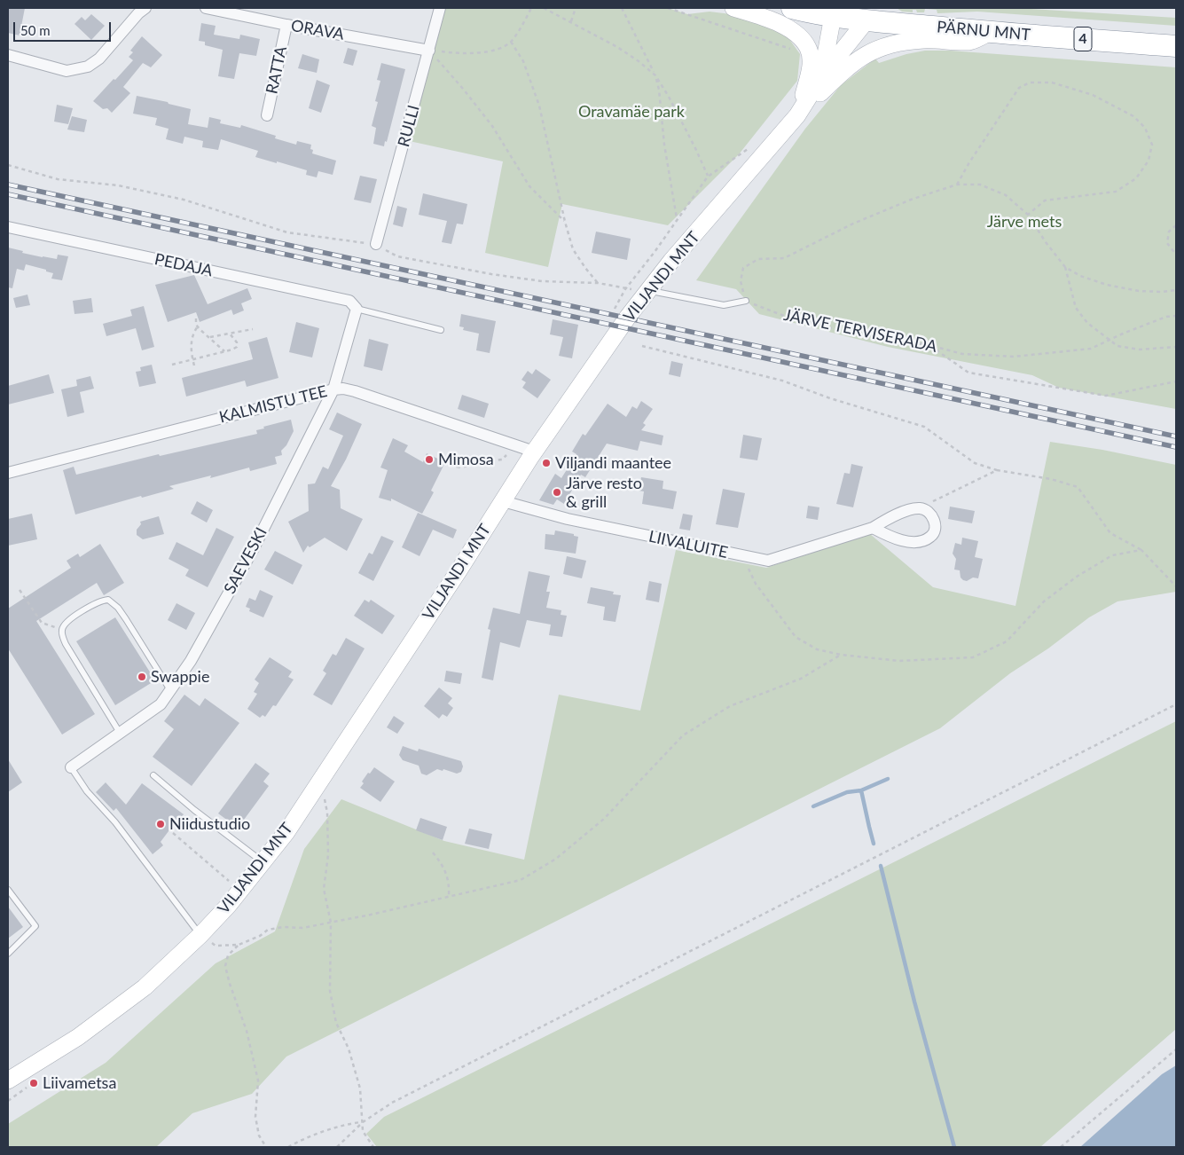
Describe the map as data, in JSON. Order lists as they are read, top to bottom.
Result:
{
  "streets": {
    "highway": ["PÄRNU MNT", "4"],
    "main road": ["VILJANDI MNT"],
    "street": [
      "ORAVA",
      "RATTA",
      "RULLI",
      "PEDAJA",
      "KALMISTU TEE",
      "LIIVALUITE",
      "SAEVESKI"
    ],
    "path": ["JÄRVE TERVISERADA"]
  },
  "crossings": [
    ["ORAVA", "RATTA"],
    ["ORAVA", "RULLI"],
    ["PÄRNU MNT", "VILJANDI MNT"],
    ["PEDAJA", "SAEVESKI"],
    ["VILJANDI MNT", "KALMISTU TEE"],
    ["VILJANDI MNT", "LIIVALUITE"],
    ["KALMISTU TEE", "SAEVESKI"]
  ],
  "parks": ["Oravamäe park", "Järve mets"],
  "places": [
    "Mimosa",
    "Viljandi maantee",
    "Järve resto & grill",
    "Swappie",
    "Niidustudio",
    "Liivametsa"
  ],
  "scale_bar": "50 m"
}
